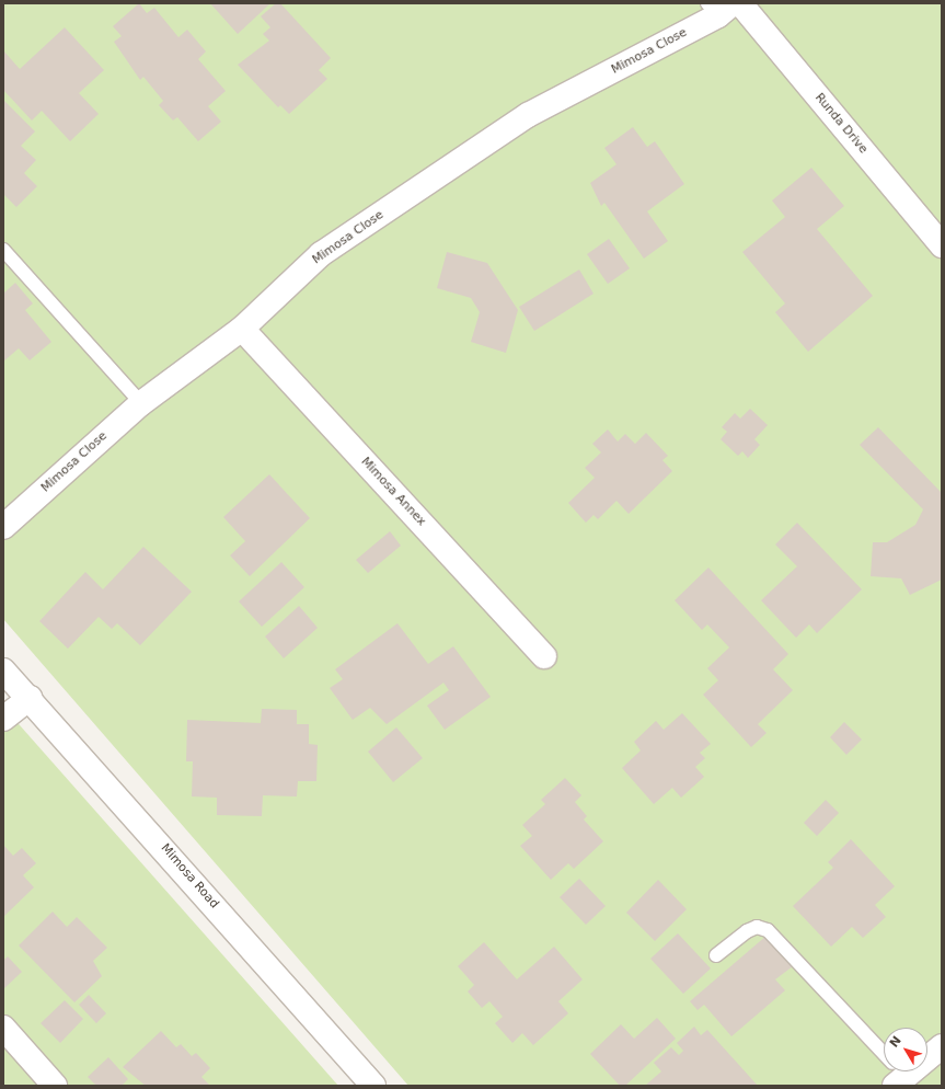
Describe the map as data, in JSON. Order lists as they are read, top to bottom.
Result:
{
  "streets": {
    "street": [
      "Mimosa Close",
      "Runda Drive",
      "Mimosa Annex",
      "Mimosa Road"
    ]
  },
  "crossings": [
    ["Mimosa Close", "Mimosa Annex"]
  ],
  "north": "top left"
}
